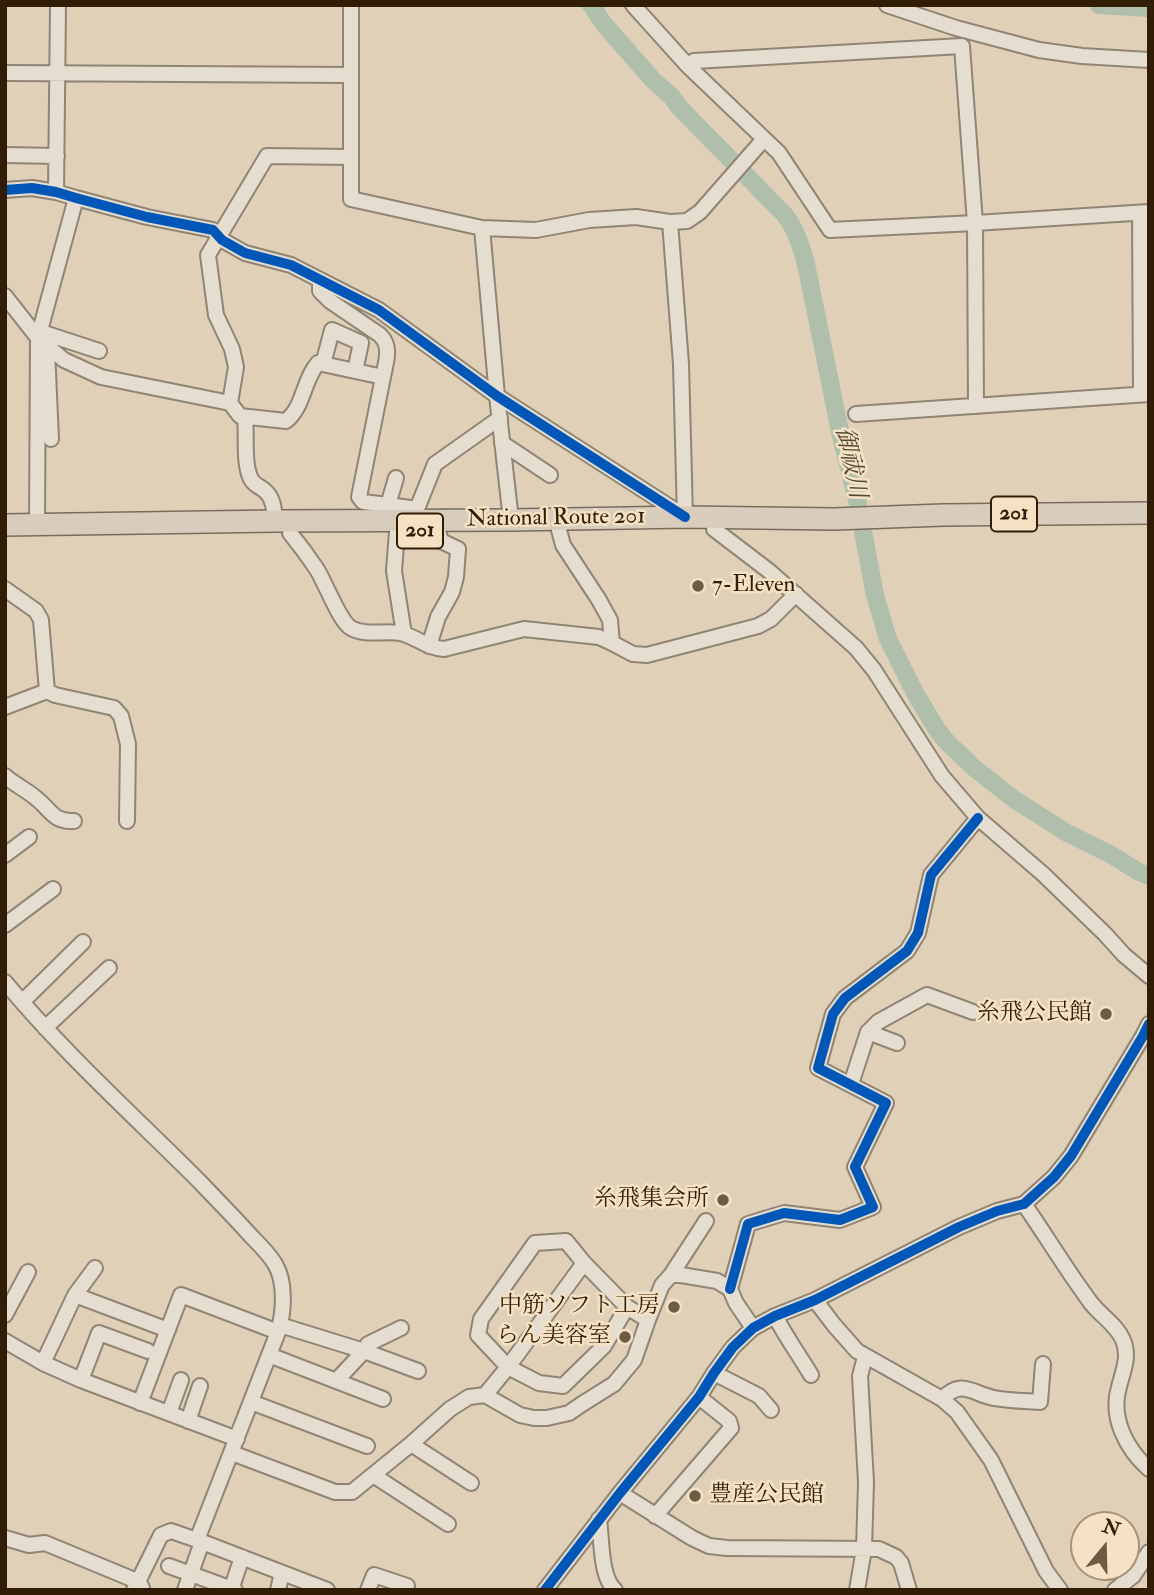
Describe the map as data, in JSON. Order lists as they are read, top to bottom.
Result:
{
  "streets": {
    "highway": ["201", "National Route 201"]
  },
  "water": ["御祓川"],
  "places": [
    "7-Eleven",
    "糸飛公民館",
    "糸飛集会所",
    "中筋ソフト工房",
    "らん美容室",
    "豊産公民館"
  ],
  "north": "top"
}
